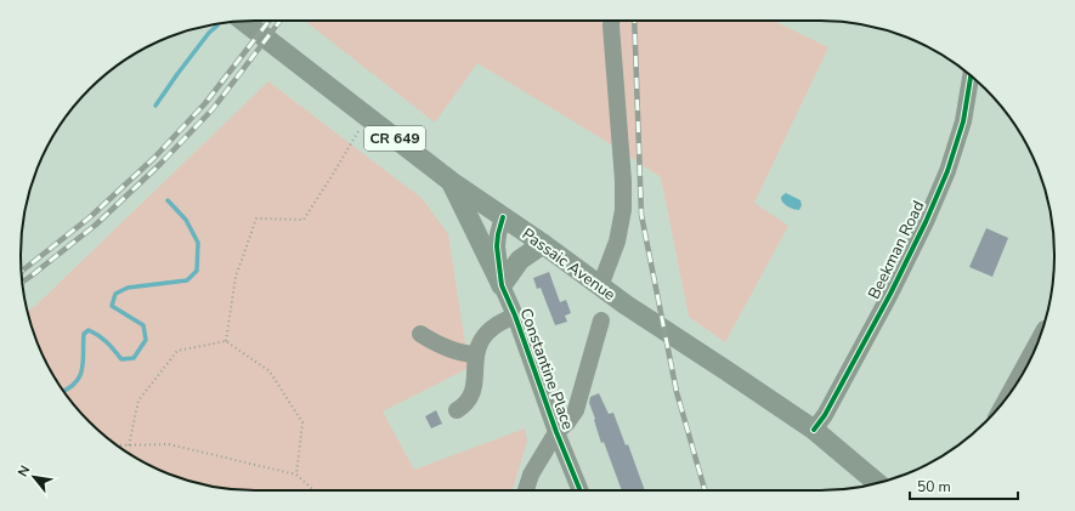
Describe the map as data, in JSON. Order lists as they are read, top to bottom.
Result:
{
  "streets": {
    "main road": ["CR 649", "Passaic Avenue"],
    "street": ["Beekman Road", "Constantine Place"]
  },
  "crossings": [
    ["Beekman Road", "Passaic Avenue"],
    ["Passaic Avenue", "Constantine Place"]
  ],
  "scale_bar": "50 m",
  "north": "top left"
}
